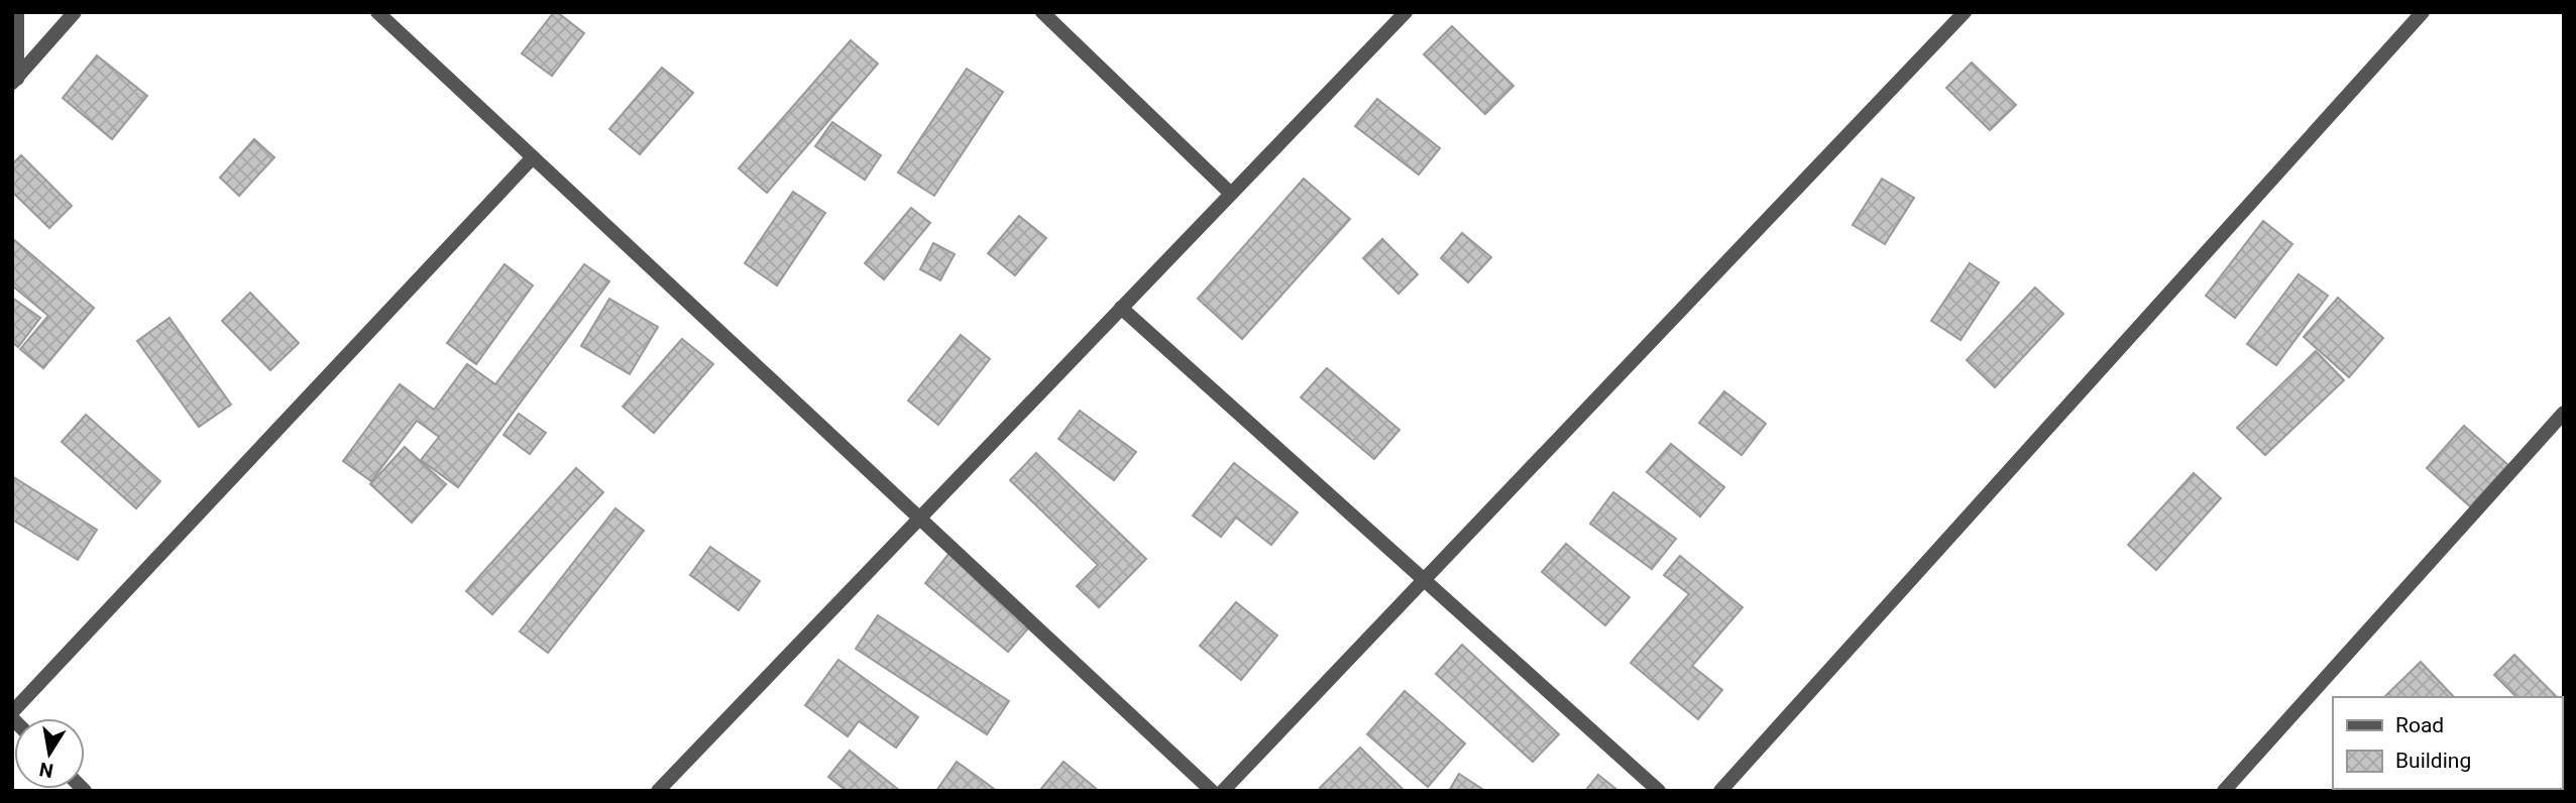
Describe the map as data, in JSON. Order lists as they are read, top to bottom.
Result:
{
  "legend": ["Road", "Building"],
  "north": "bottom"
}
